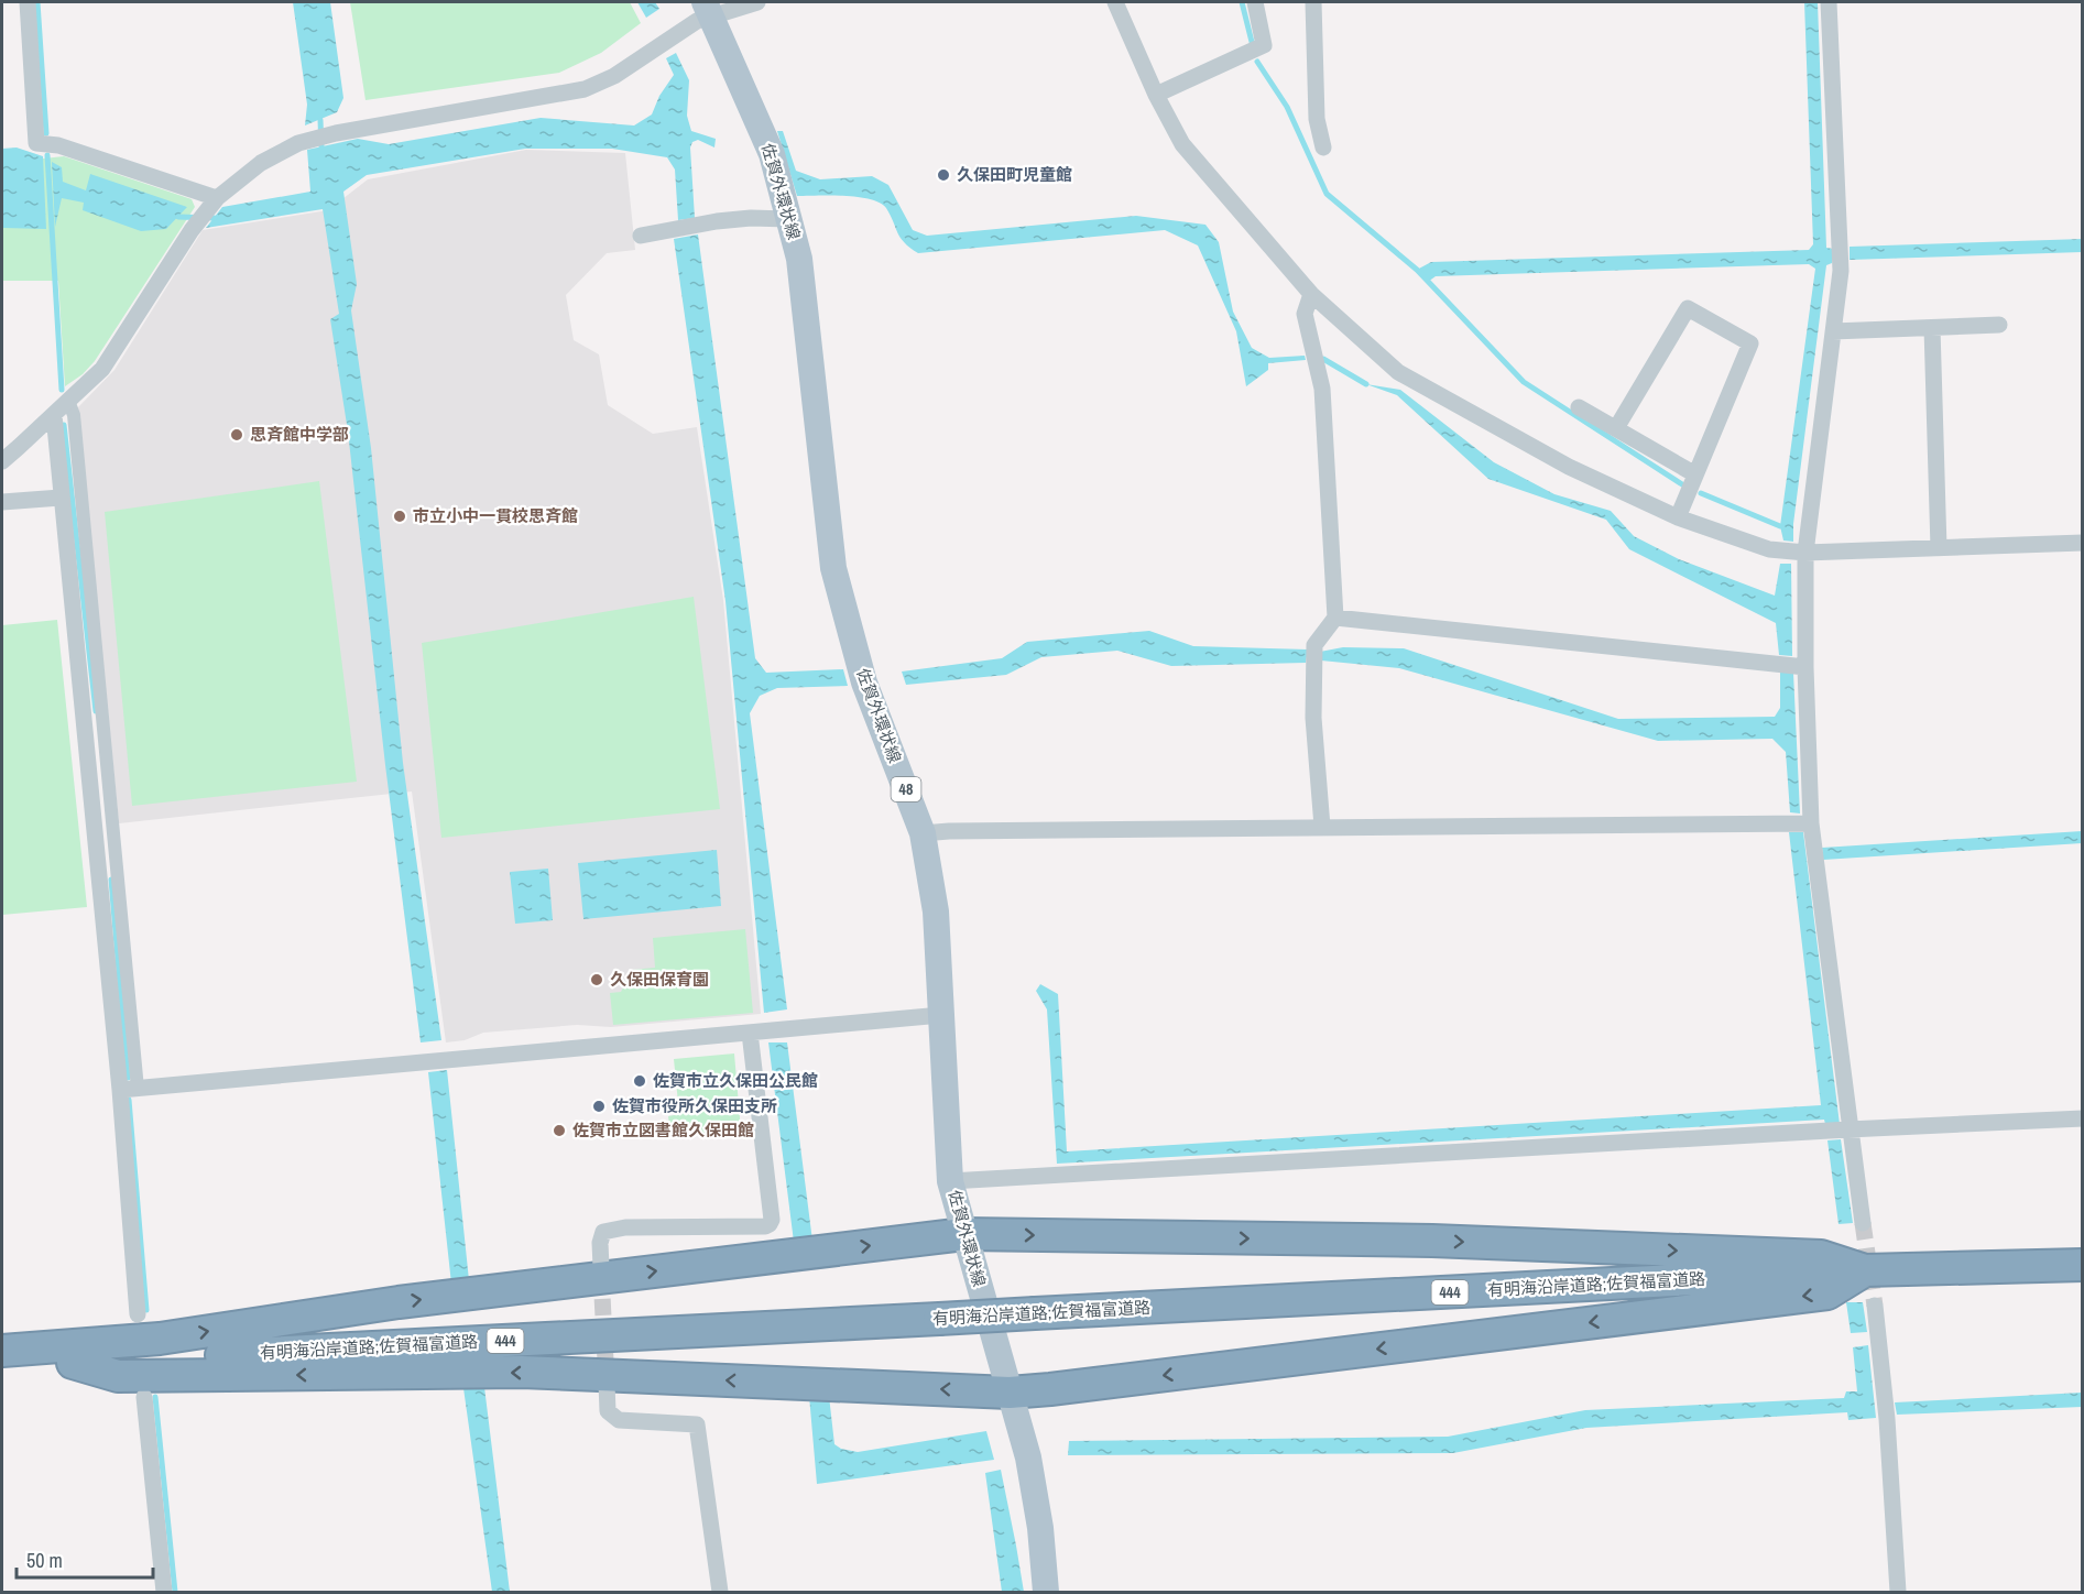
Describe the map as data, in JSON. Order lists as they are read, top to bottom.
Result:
{
  "streets": {
    "highway": ["有明海沿岸道路;佐賀福富道路", "444"],
    "main road": ["佐賀外環状線", "48"]
  },
  "places": [
    "久保田町児童館",
    "思斉館中学部",
    "市立小中一貫校思斉館",
    "久保田保育園",
    "佐賀市立久保田公民館",
    "佐賀市役所久保田支所",
    "佐賀市立図書館久保田館"
  ],
  "scale_bar": "50 m"
}
